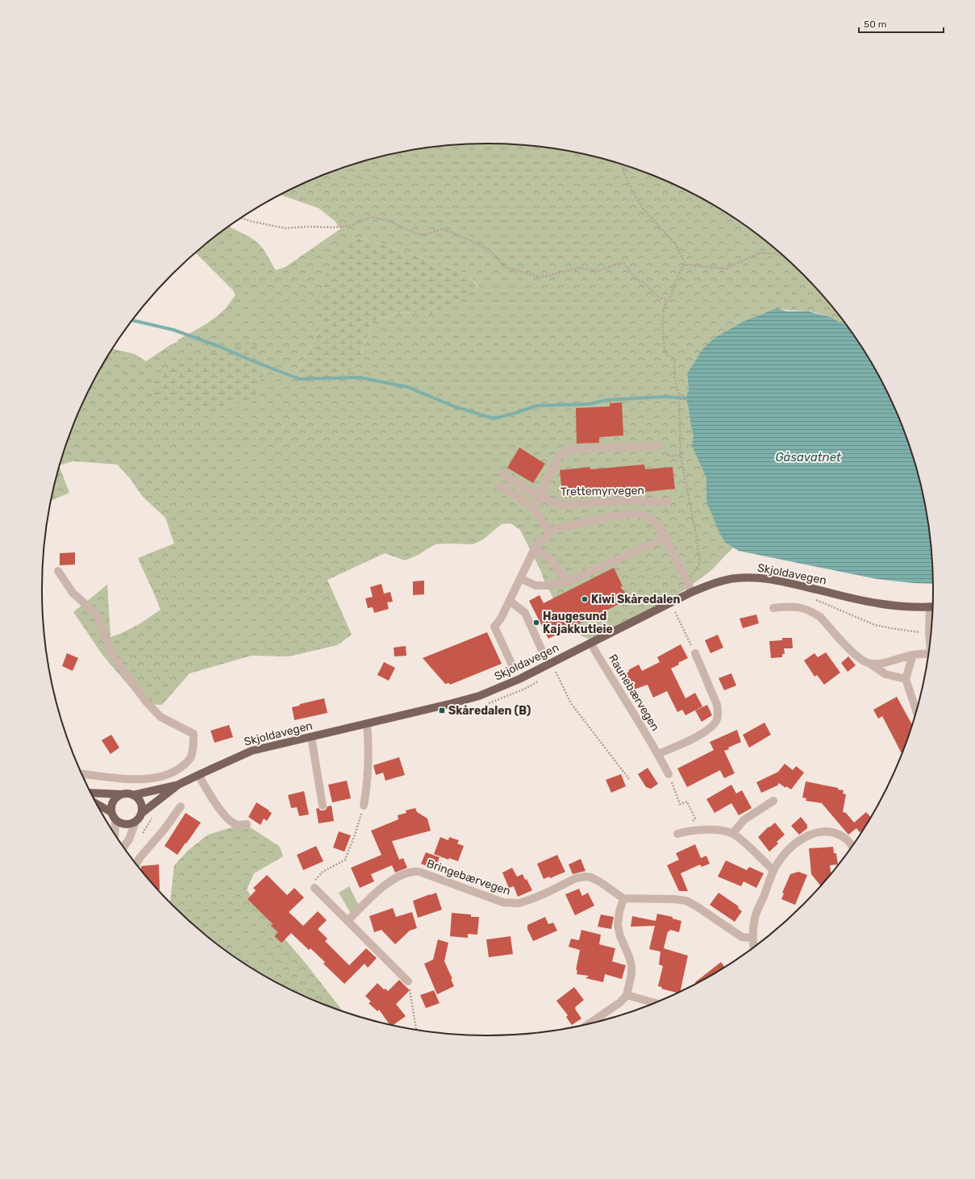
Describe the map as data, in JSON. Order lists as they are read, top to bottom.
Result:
{
  "streets": {
    "main road": ["Skjoldavegen"],
    "street": ["Trettemyrvegen", "Raunebærvegen", "Bringebærvegen"]
  },
  "crossings": [
    ["Skjoldavegen", "Raunebærvegen"]
  ],
  "water": ["Gåsavatnet"],
  "places": {
    "other": ["Kiwi Skåredalen", "Haugesund Kajakkutleie"],
    "transit": ["Skåredalen (B)"]
  },
  "scale_bar": "50 m"
}
